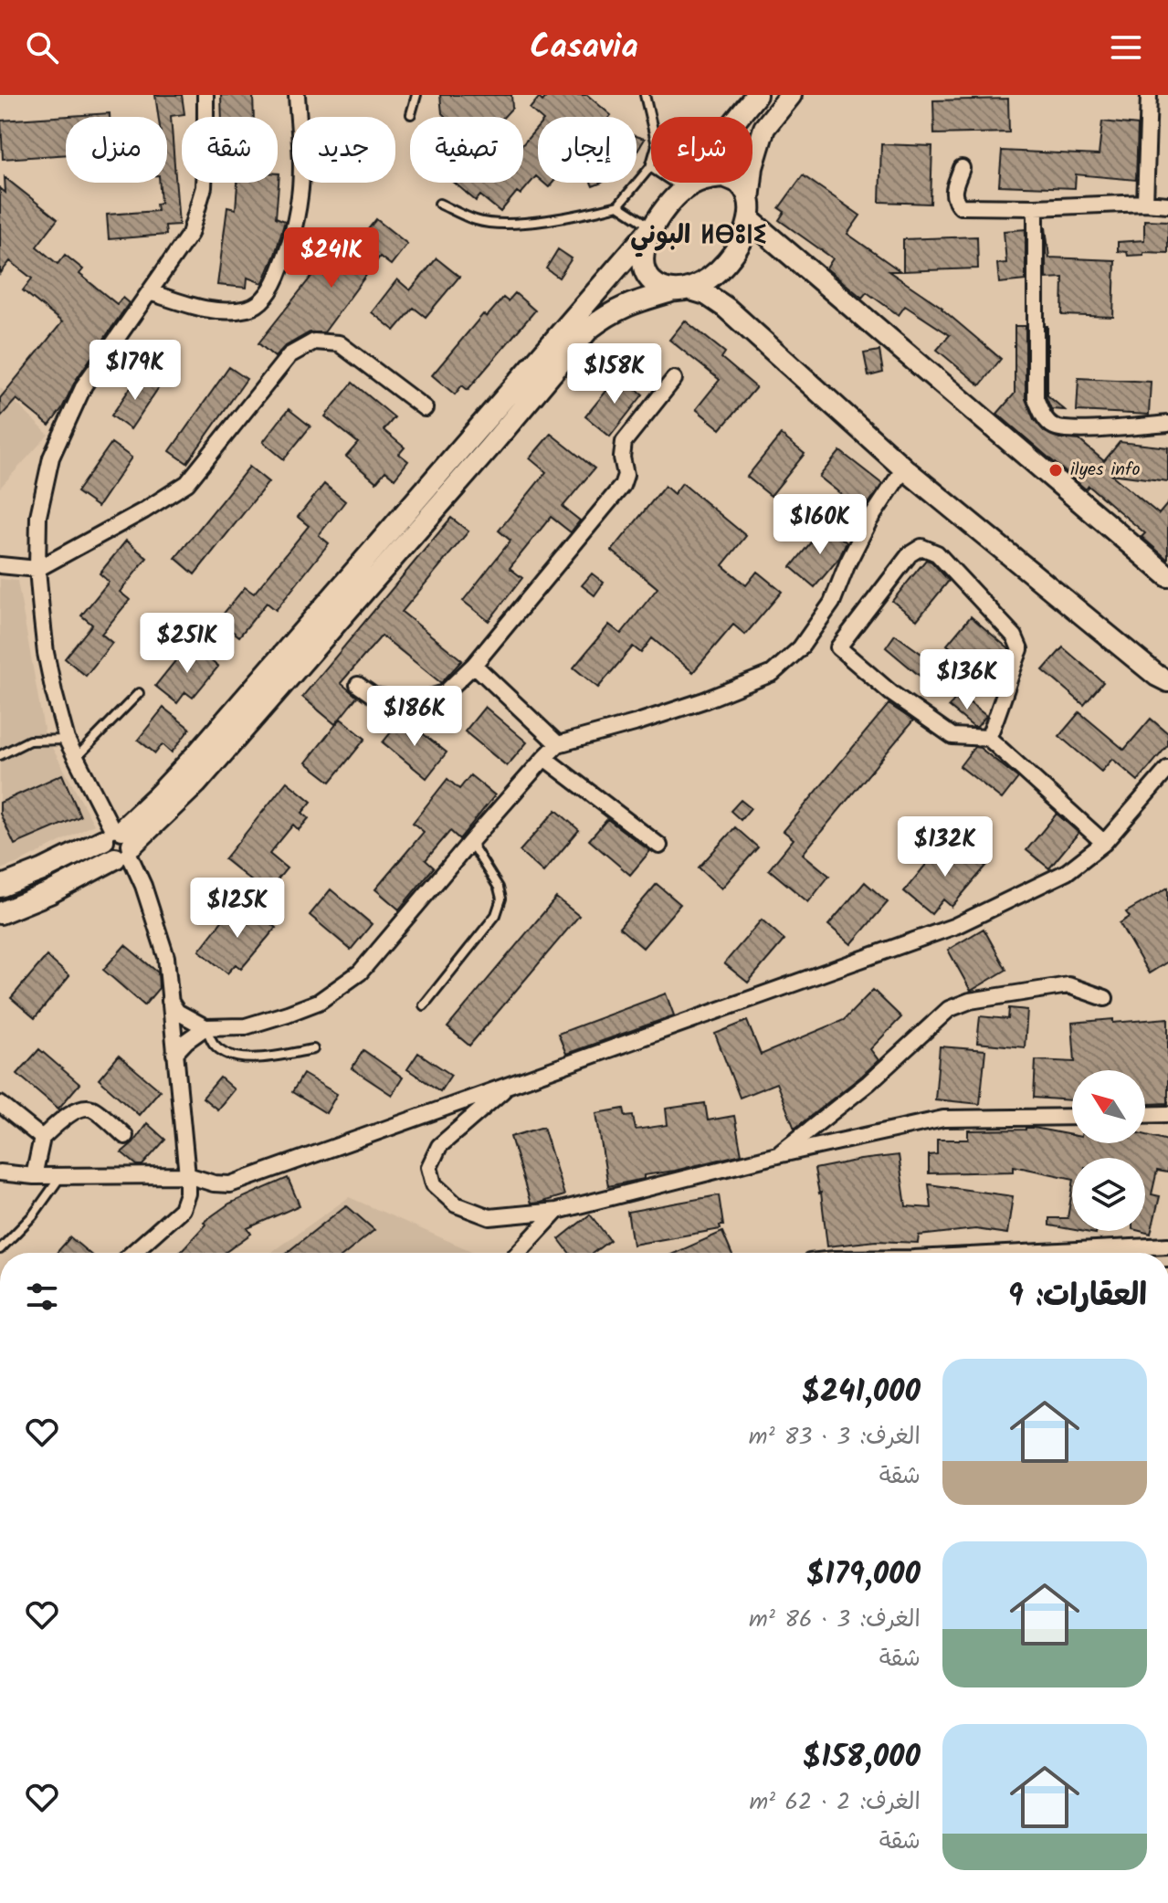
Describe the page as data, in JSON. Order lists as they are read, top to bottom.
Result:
{
  "districts": ["البوني ⵍⴱⵓⵏⵉ"],
  "places": ["ilyes info"],
  "north": "top left",
  "page": {
    "header": "Casavia",
    "chip": [
      "شراء",
      "إيجار",
      "تصفية",
      "جديد",
      "شقة",
      "منزل"
    ],
    "price": [
      "$241K",
      "$179K",
      "$158K",
      "$160K",
      "$251K",
      "$136K",
      "$186K",
      "$132K",
      "$125K"
    ],
    "heading": "العقارات: 9",
    "list": [
      {
        "name": "$241,000",
        "note": "الغرف: 3 · 83 m² · شقة"
      },
      {
        "name": "$179,000",
        "note": "الغرف: 3 · 86 m² · شقة"
      },
      {
        "name": "$158,000",
        "note": "الغرف: 2 · 62 m² · شقة"
      }
    ]
  }
}
